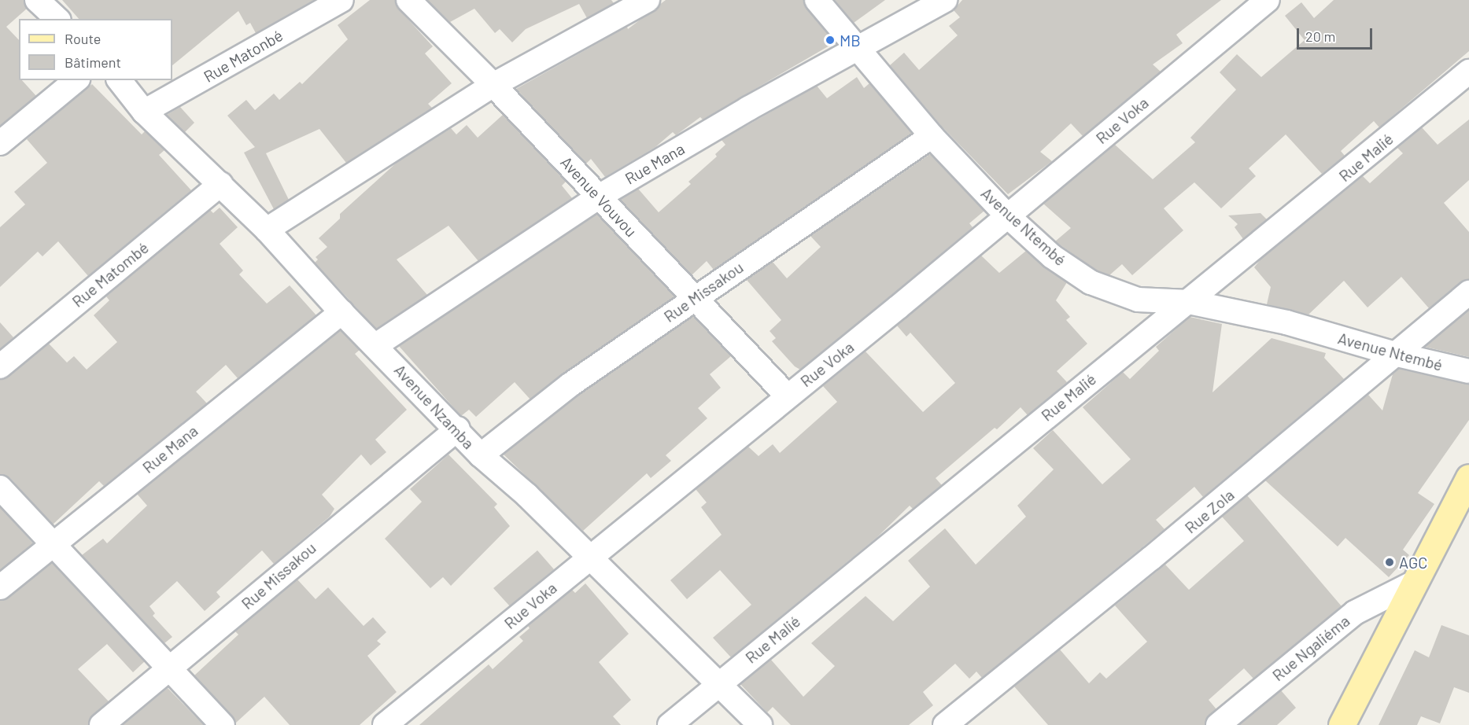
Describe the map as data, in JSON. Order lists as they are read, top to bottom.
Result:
{
  "streets": {
    "street": [
      "Rue Matonbé",
      "Rue Voka",
      "Rue Malié",
      "Rue Mana",
      "Avenue Vouvou",
      "Avenue Ntembé",
      "Rue Matombé",
      "Rue Missakou",
      "Avenue Nzamba",
      "Rue Zola",
      "Rue Ngaliéma"
    ]
  },
  "crossings": [
    ["Rue Matonbé", "Avenue Nzamba"],
    ["Rue Voka", "Avenue Vouvou"],
    ["Rue Voka", "Avenue Ntembé"],
    ["Rue Voka", "Avenue Nzamba"],
    ["Rue Malié", "Avenue Ntembé"],
    ["Rue Malié", "Avenue Nzamba"],
    ["Rue Mana", "Avenue Vouvou"],
    ["Rue Mana", "Avenue Ntembé"],
    ["Rue Mana", "Avenue Nzamba"],
    ["Avenue Vouvou", "Rue Missakou"],
    ["Avenue Ntembé", "Rue Missakou"],
    ["Avenue Ntembé", "Rue Zola"],
    ["Rue Matombé", "Avenue Nzamba"],
    ["Rue Missakou", "Avenue Nzamba"]
  ],
  "places": ["MB", "AGC"],
  "legend": ["Route", "Bâtiment"],
  "scale_bar": "20 m"
}
